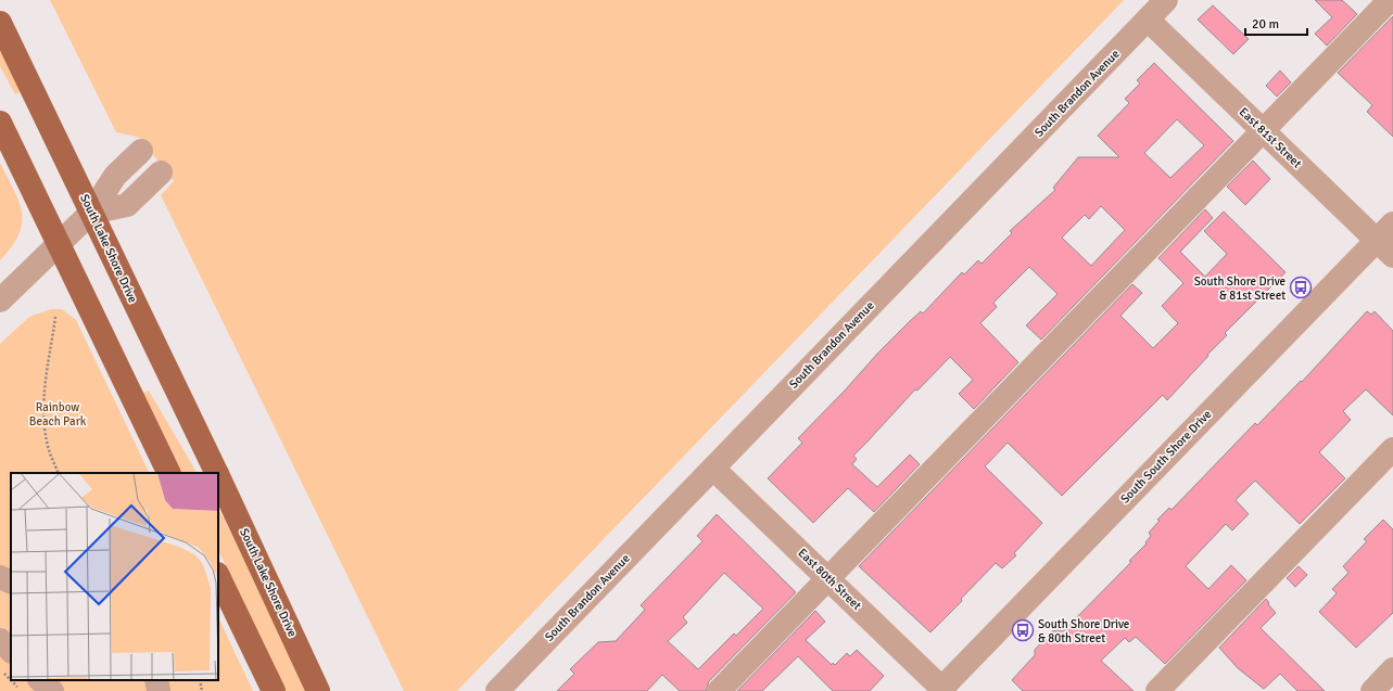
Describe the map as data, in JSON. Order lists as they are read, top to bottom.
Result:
{
  "streets": {
    "main road": ["South Lake Shore Drive"],
    "street": [
      "South Brandon Avenue",
      "East 81st Street",
      "South South Shore Drive",
      "East 80th Street"
    ]
  },
  "crossings": [
    ["South Brandon Avenue", "East 81st Street"],
    ["South Brandon Avenue", "East 80th Street"],
    ["East 81st Street", "South South Shore Drive"],
    ["South South Shore Drive", "East 80th Street"]
  ],
  "parks": ["Rainbow Beach Park"],
  "places": {
    "bus stop": ["South Shore Drive & 81st Street", "South Shore Drive & 80th Street"]
  },
  "scale_bar": "20 m"
}
